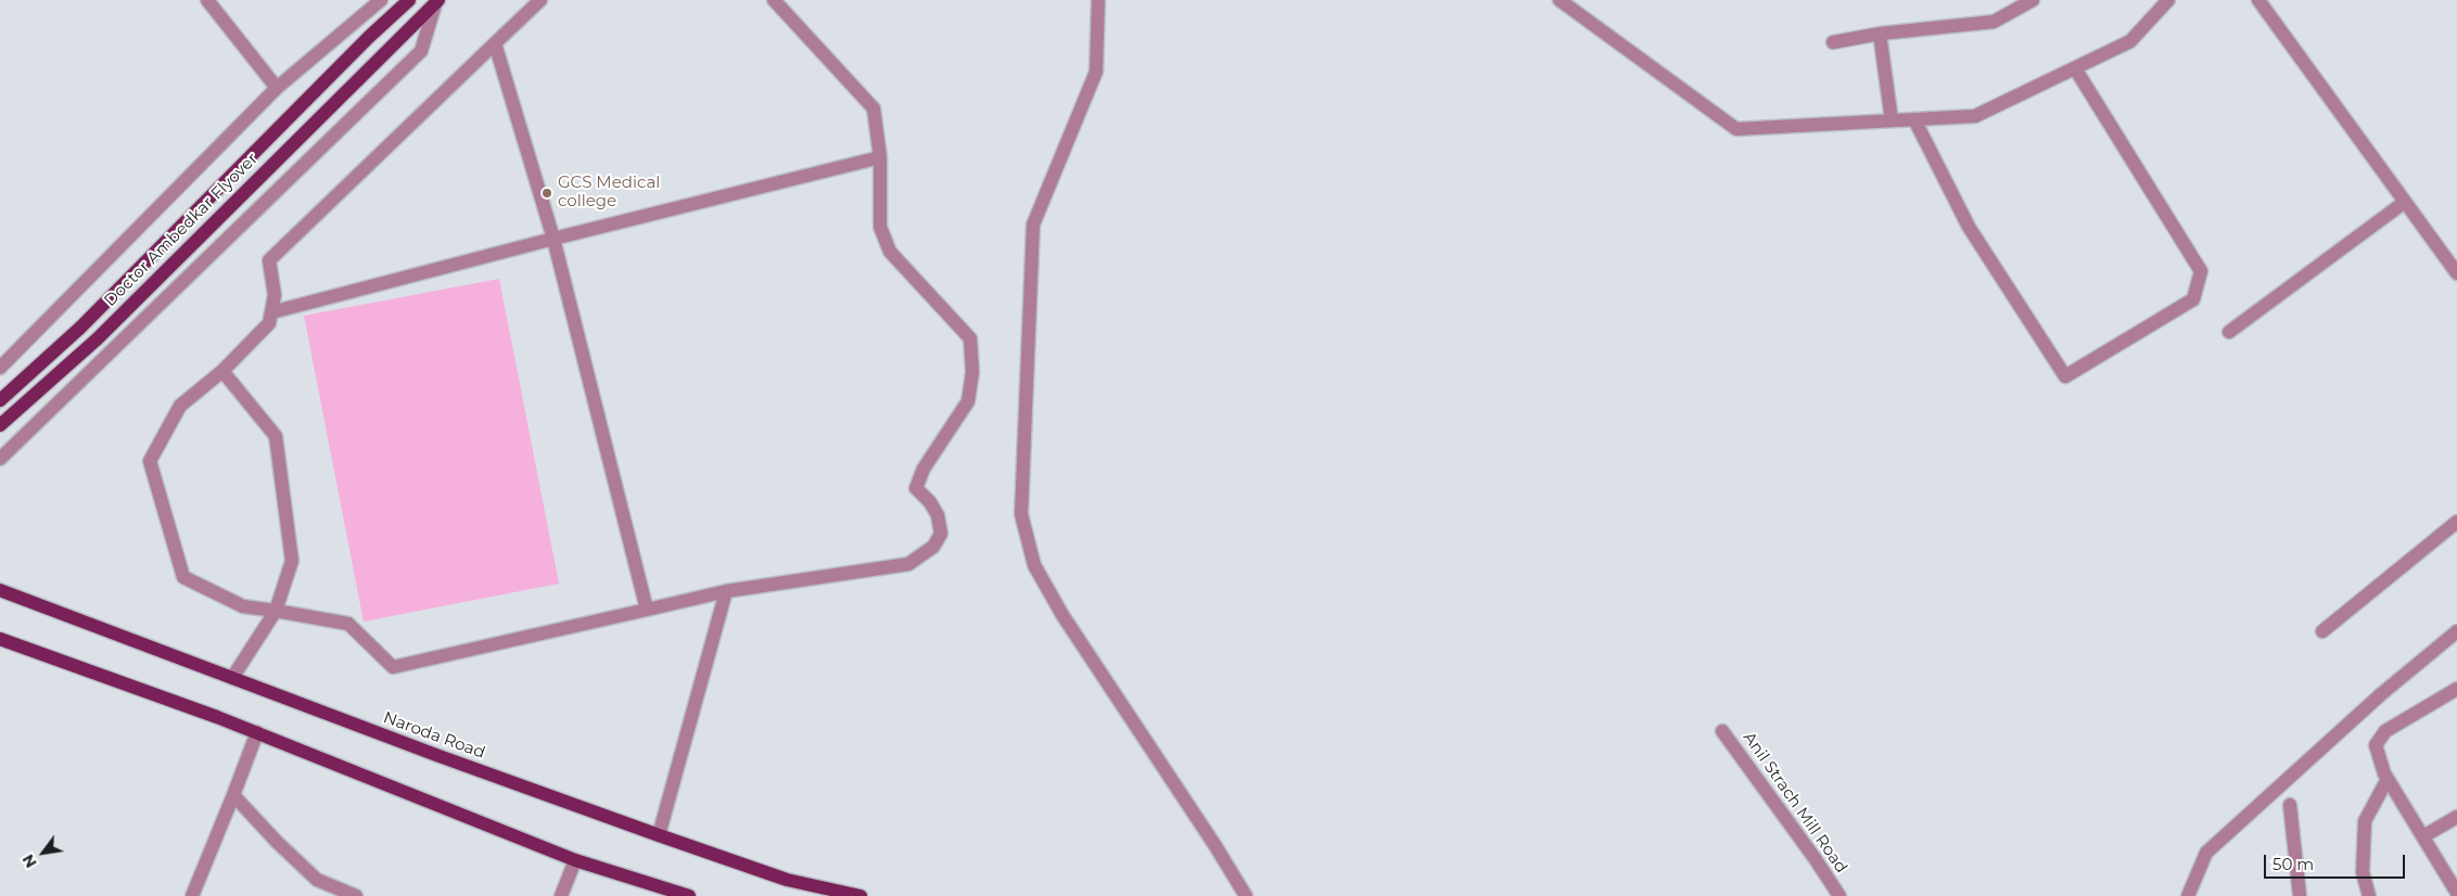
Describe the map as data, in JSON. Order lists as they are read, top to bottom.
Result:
{
  "streets": {
    "main road": ["Doctor Ambedkar Flyover", "Naroda Road"],
    "street": ["Anil Strach Mill Road"]
  },
  "places": ["GCS Medical college"],
  "scale_bar": "50 m",
  "north": "bottom left"
}
